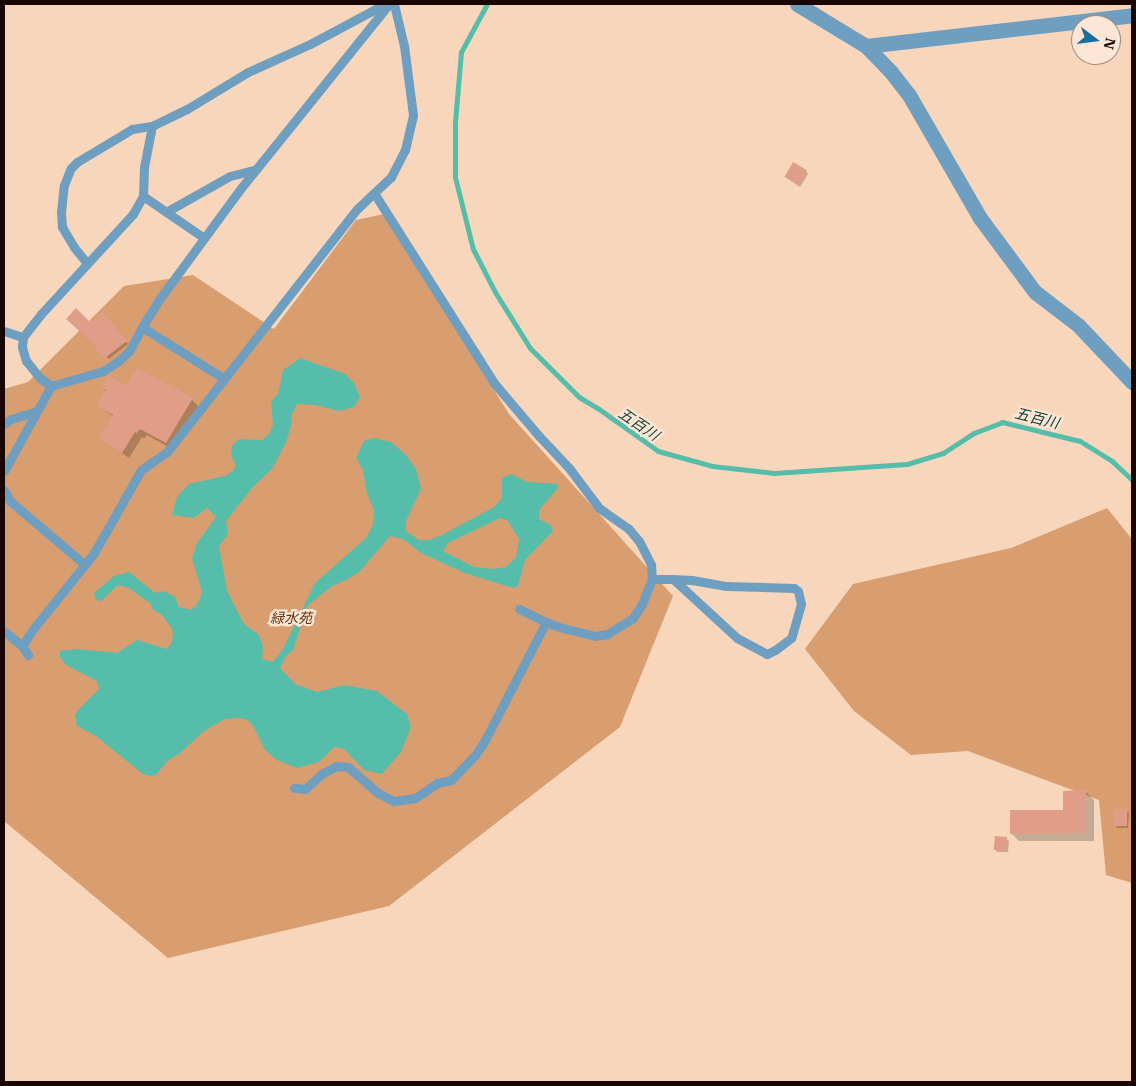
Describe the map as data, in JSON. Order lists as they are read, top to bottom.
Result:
{
  "water": ["五百川"],
  "parks": ["緑水苑"],
  "north": "right"
}
